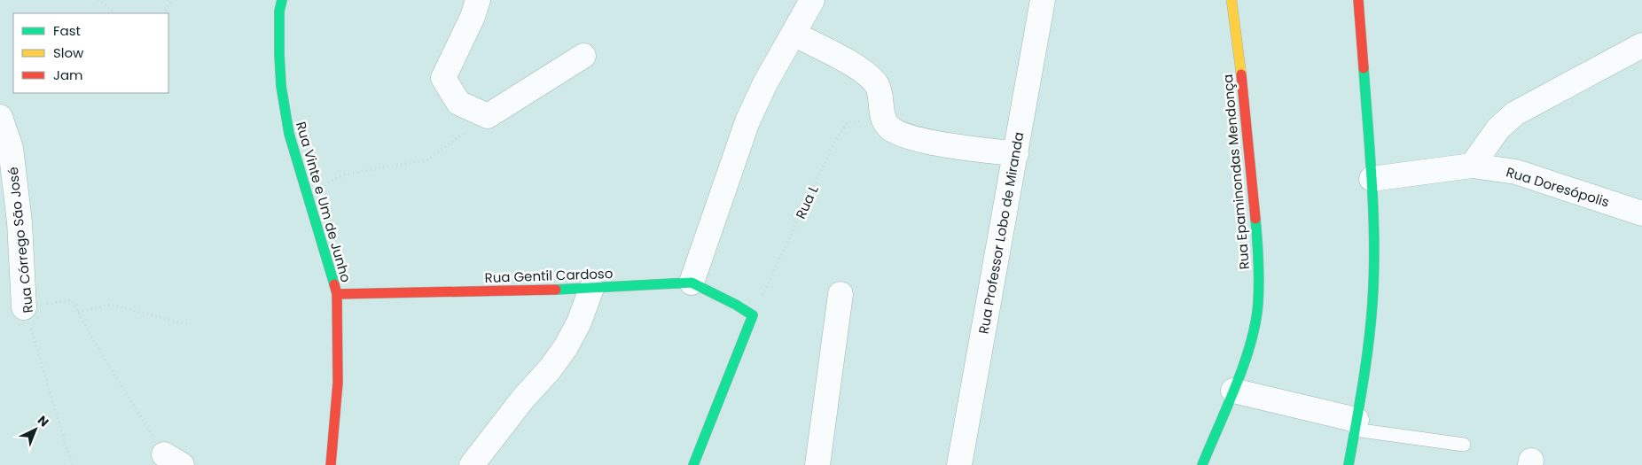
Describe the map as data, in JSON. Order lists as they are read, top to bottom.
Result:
{
  "streets": {
    "street": [
      "Rua Epaminondas Mendonça",
      "Rua Doresópolis",
      "Rua Vinte e Um de Junho",
      "Rua Professor Lobo de Miranda",
      "Rua Córrego São José",
      "Rua Gentil Cardoso"
    ],
    "path": ["Rua L"]
  },
  "crossings": [
    ["Rua Vinte e Um de Junho", "Rua Gentil Cardoso"]
  ],
  "legend": ["Fast", "Slow", "Jam"],
  "north": "top right"
}
